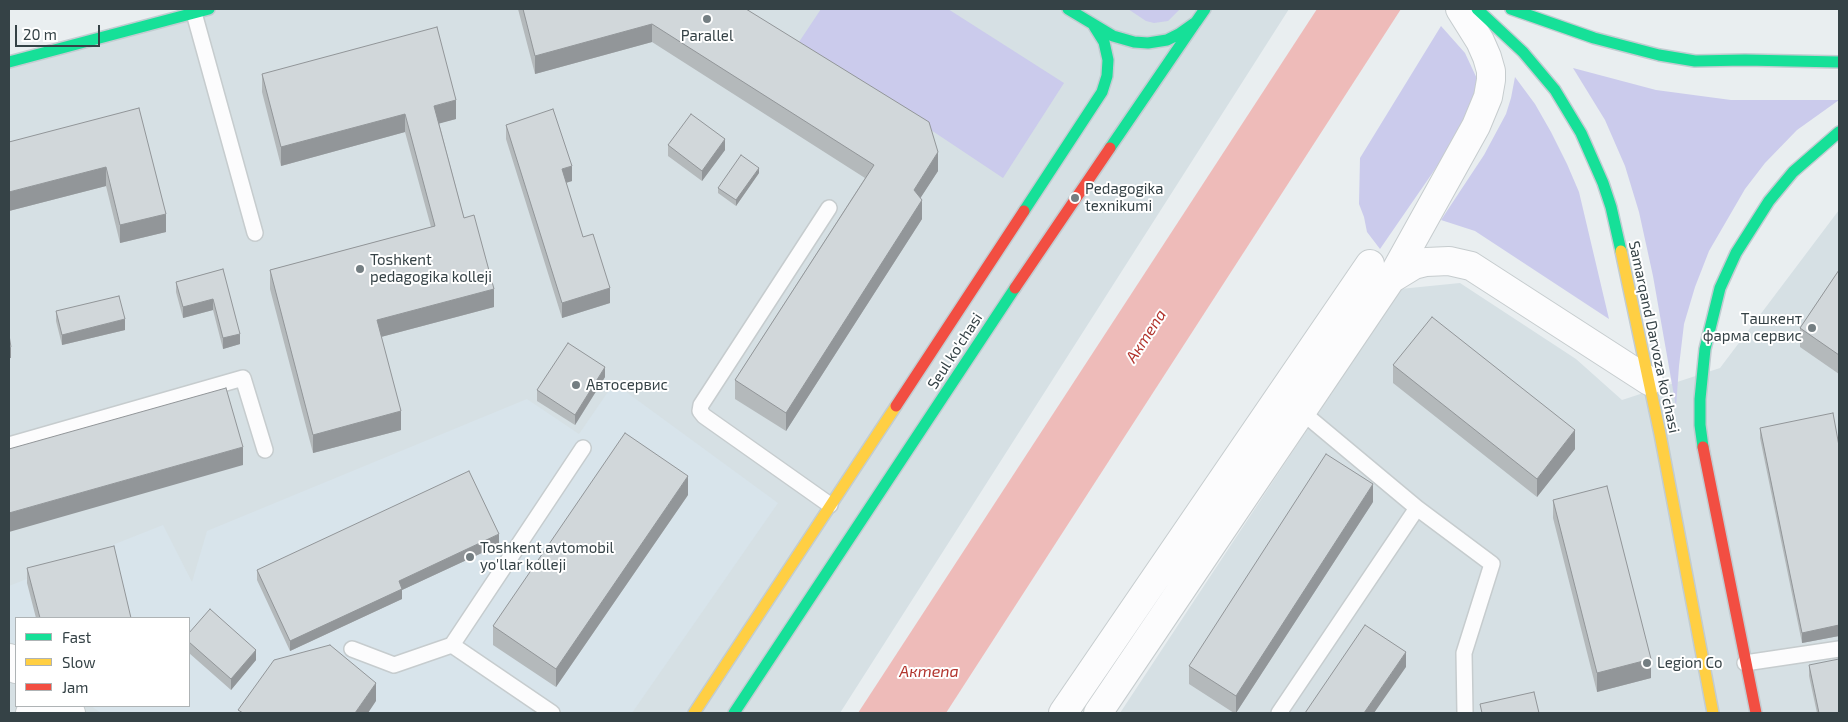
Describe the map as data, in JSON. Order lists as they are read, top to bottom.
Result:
{
  "streets": {
    "main road": ["Samarqand Darvoza koʻchasi", "Seul ko'chasi"]
  },
  "water": ["Актепа"],
  "places": [
    "Parallel",
    "Pedagogika texnikumi",
    "Toshkent pedagogika kolleji",
    "Ташкент фарма сервис",
    "Автосервис",
    "Toshkent avtomobil yo'llar kolleji",
    "Legion Co"
  ],
  "legend": ["Fast", "Slow", "Jam"],
  "scale_bar": "20 m"
}
